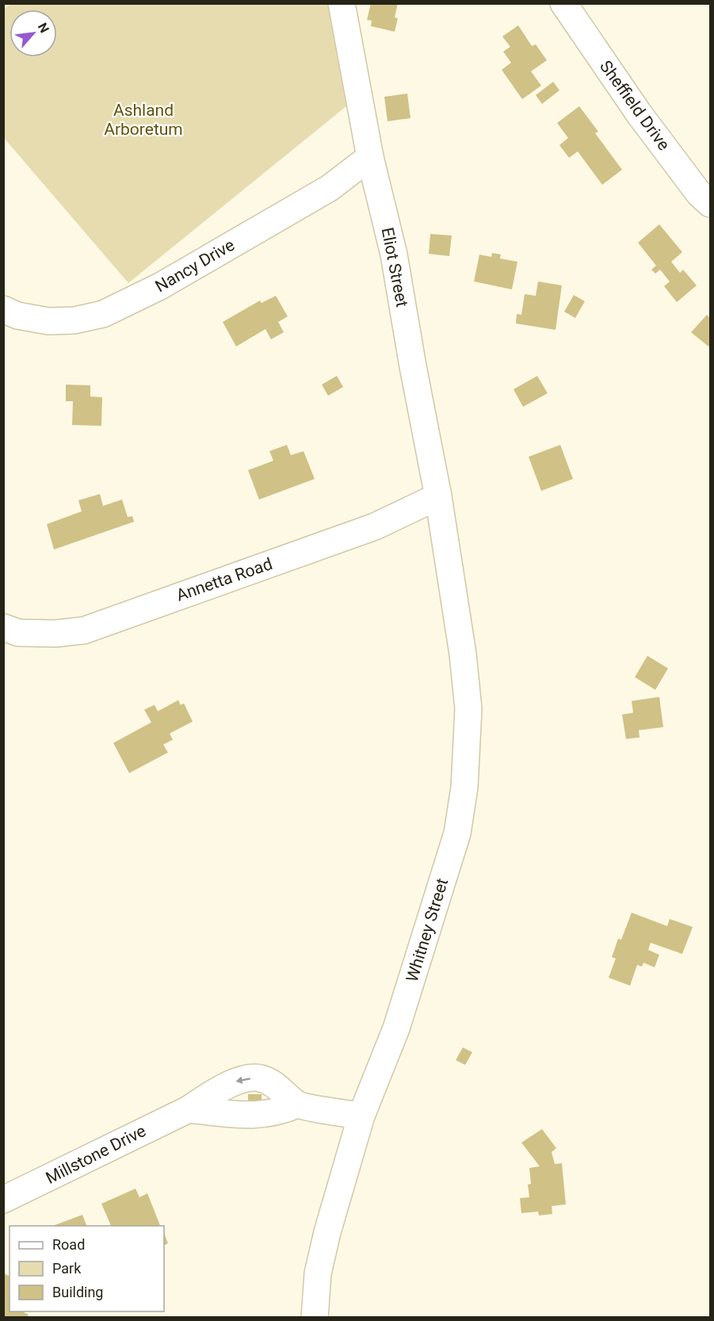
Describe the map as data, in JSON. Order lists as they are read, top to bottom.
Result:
{
  "streets": {
    "street": [
      "Sheffield Drive",
      "Nancy Drive",
      "Eliot Street",
      "Annetta Road",
      "Whitney Street",
      "Millstone Drive"
    ]
  },
  "crossings": [
    ["Nancy Drive", "Eliot Street"],
    ["Eliot Street", "Annetta Road"],
    ["Eliot Street", "Whitney Street"],
    ["Whitney Street", "Millstone Drive"]
  ],
  "parks": ["Ashland Arboretum"],
  "legend": ["Road", "Park", "Building"],
  "north": "top right"
}
